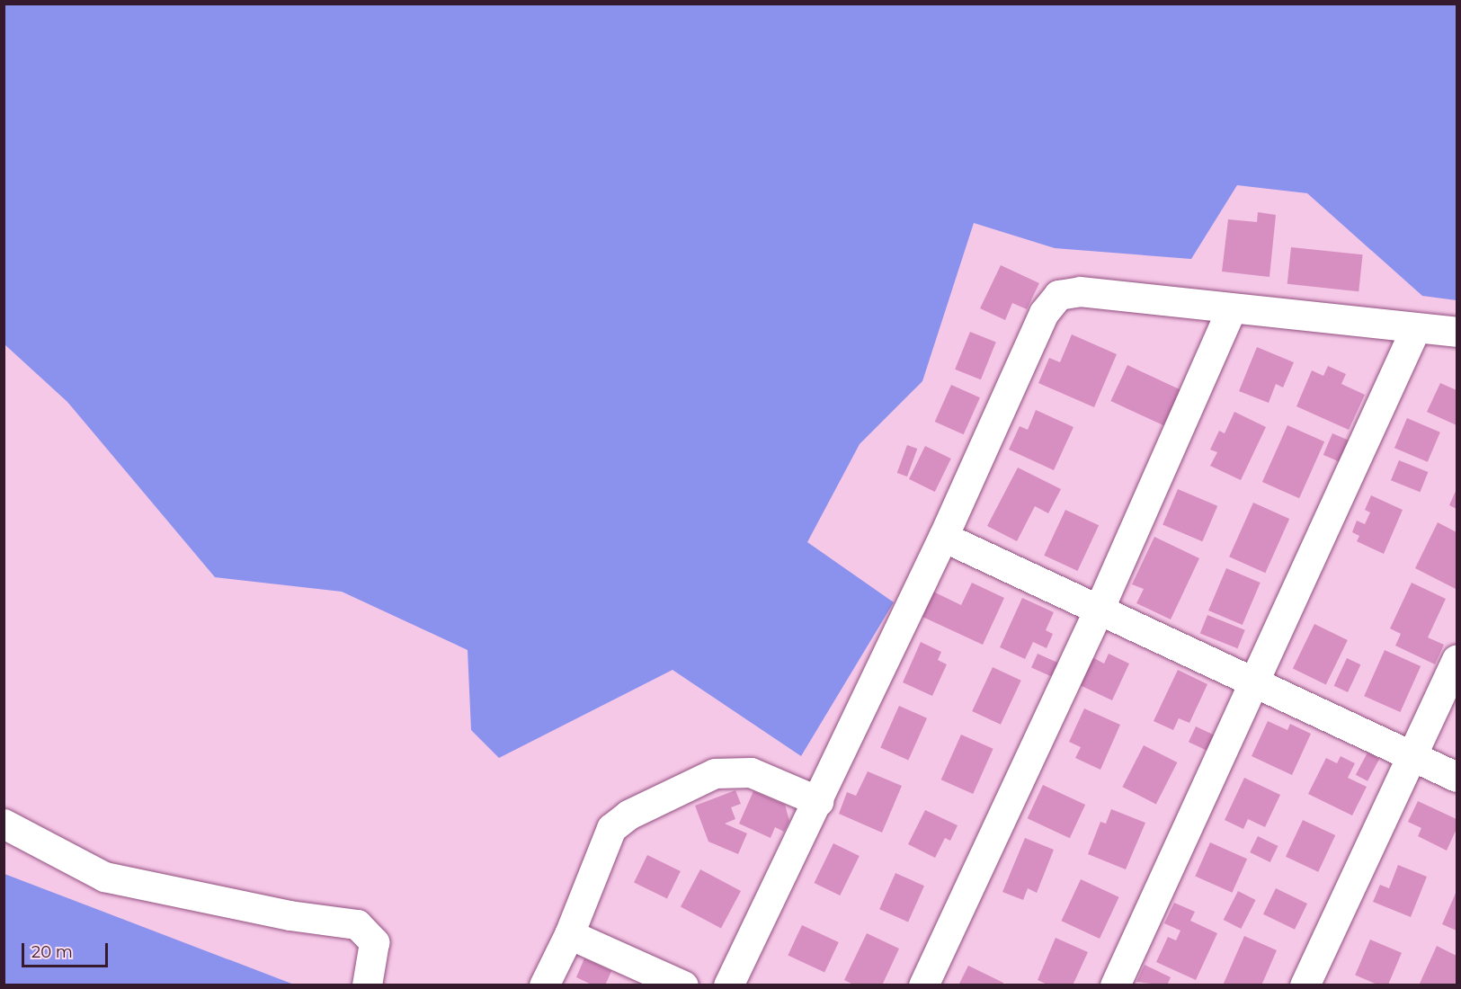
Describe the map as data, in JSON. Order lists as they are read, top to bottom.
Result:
{
  "scale_bar": "20 m"
}
